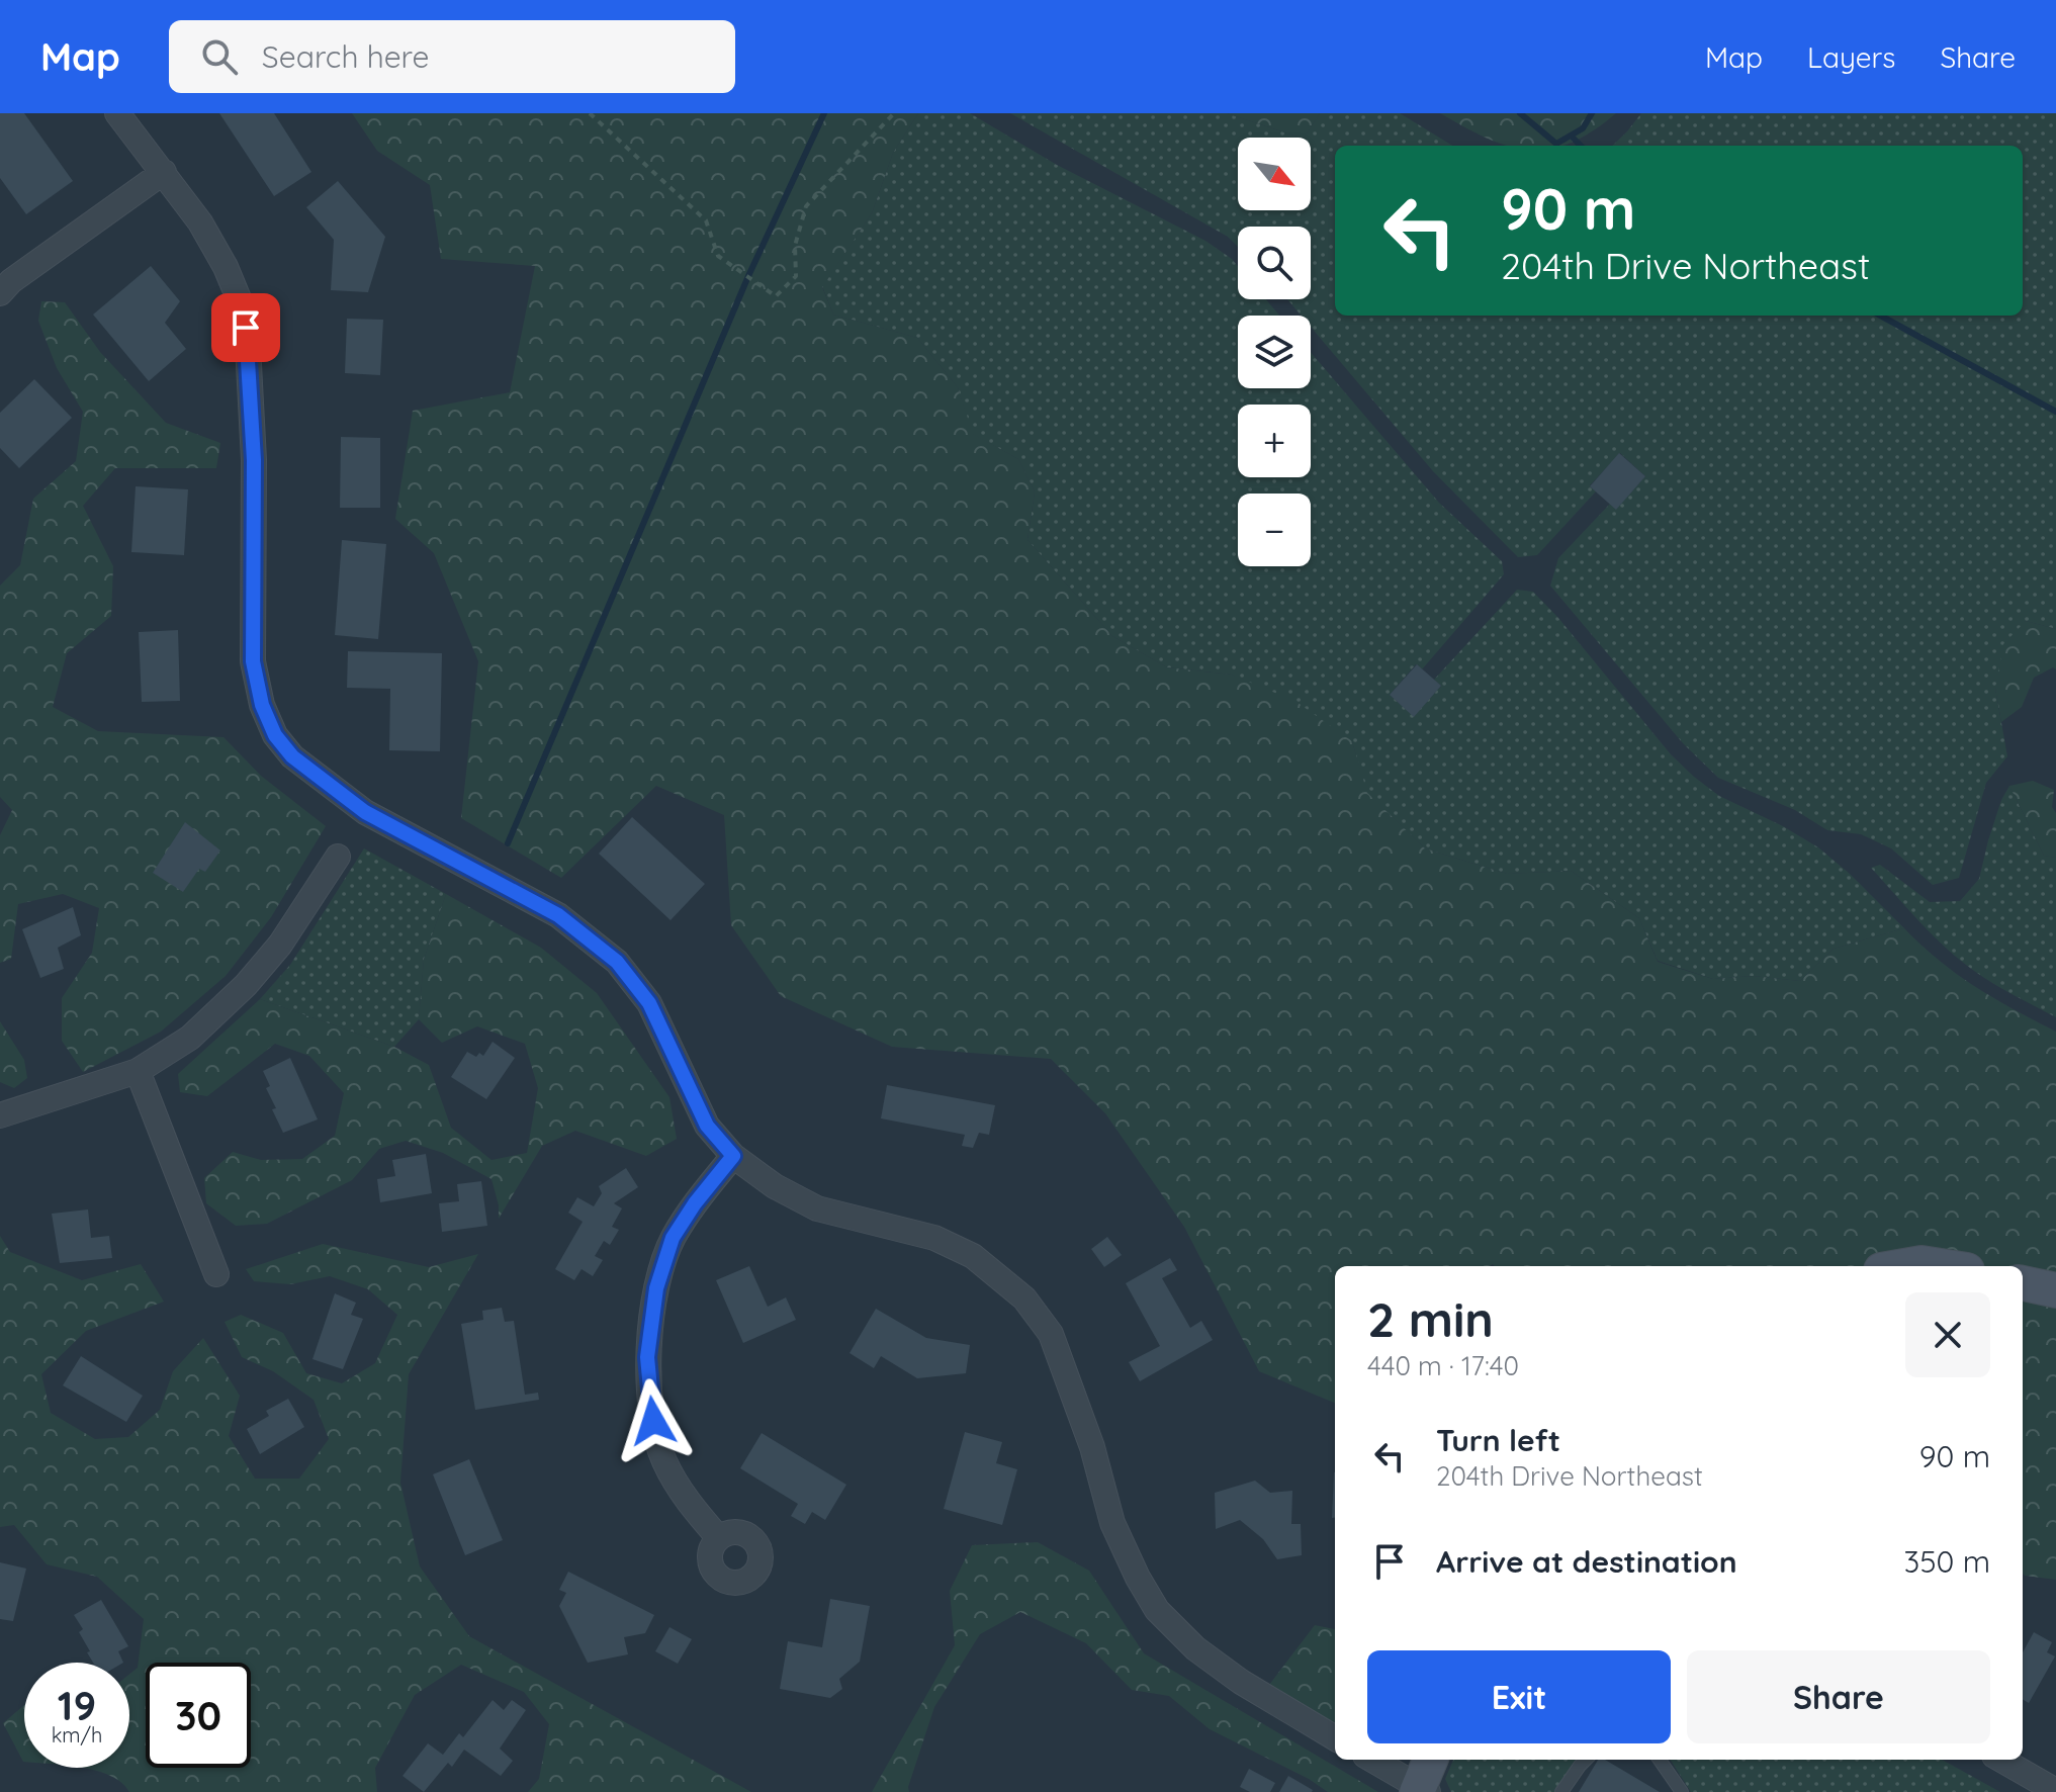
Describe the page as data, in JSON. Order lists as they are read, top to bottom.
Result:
{
  "north": "bottom right",
  "page": {
    "header": "Map",
    "search": "Search here",
    "nav": ["Map", "Layers", "Share"],
    "map_buttons": ["+", "−"],
    "turn": ["90 m", "204th Drive Northeast"],
    "heading": ["2 min", "440 m · 17:40"],
    "list": [
      {
        "name": "Turn left",
        "note": "204th Drive Northeast",
        "value": "90 m"
      },
      {
        "name": "Arrive at destination",
        "value": "350 m"
      }
    ],
    "buttons": ["Exit", "Share"],
    "speed": "19 km/h",
    "limit": "30"
  }
}
